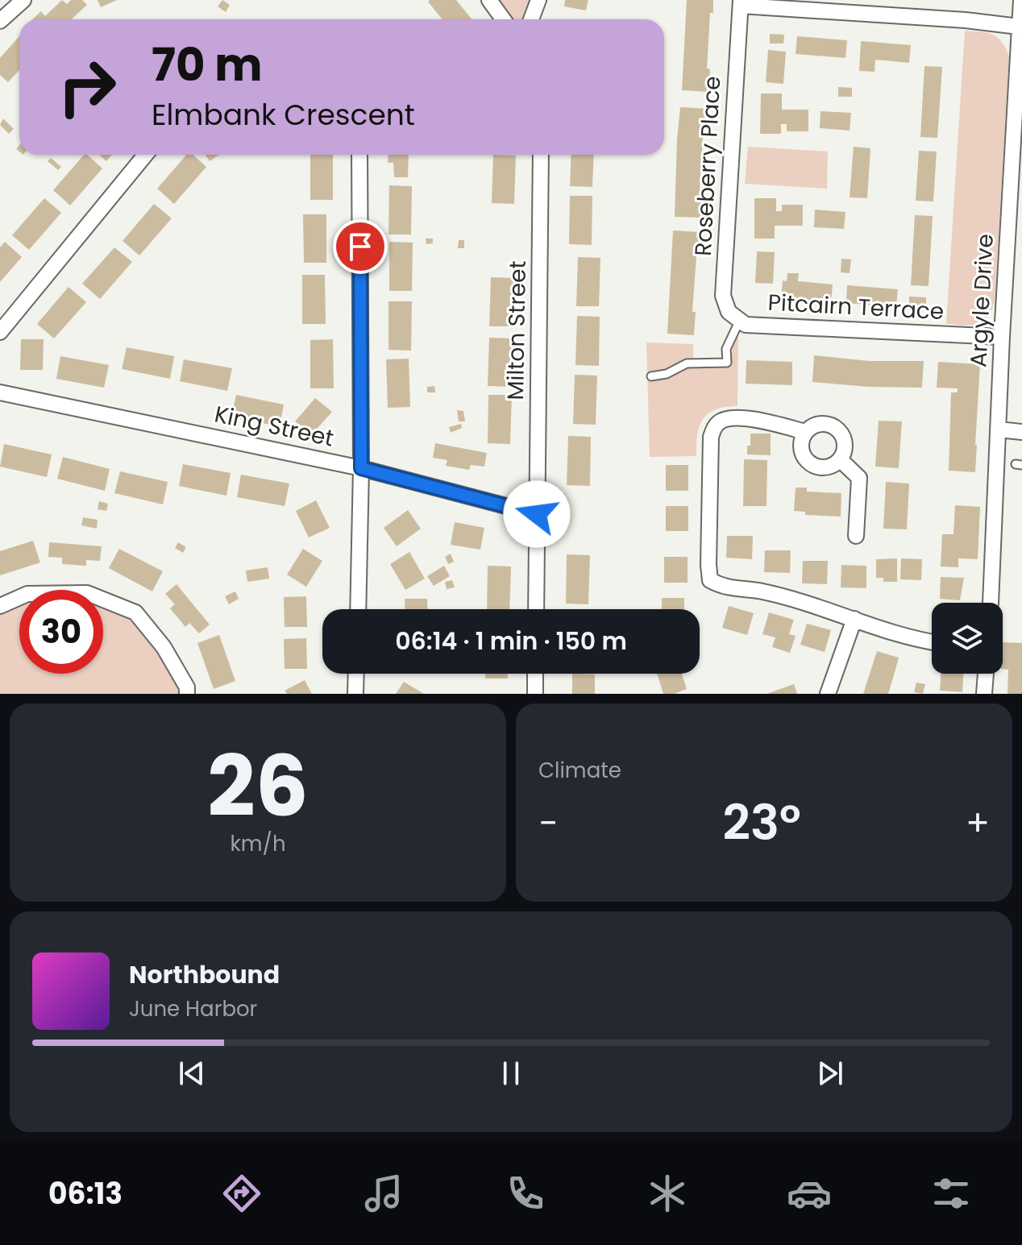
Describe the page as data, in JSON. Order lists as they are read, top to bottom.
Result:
{
  "streets": {
    "street": [
      "Roseberry Place",
      "Argyle Drive",
      "Pitcairn Terrace",
      "Milton Street",
      "King Street"
    ]
  },
  "crossings": [
    ["Roseberry Place", "Pitcairn Terrace"],
    ["Argyle Drive", "Pitcairn Terrace"],
    ["Milton Street", "King Street"]
  ],
  "page": {
    "turn": ["70 m", "Elmbank Crescent"],
    "limit": "30",
    "trip": "06:14 · 1 min · 150 m",
    "tile": [
      ["26", "km/h"],
      "Climate"
    ],
    "heat": ["−", "23°", "+"],
    "song": ["Northbound", "June Harbor"],
    "tabs": "06:13"
  }
}
